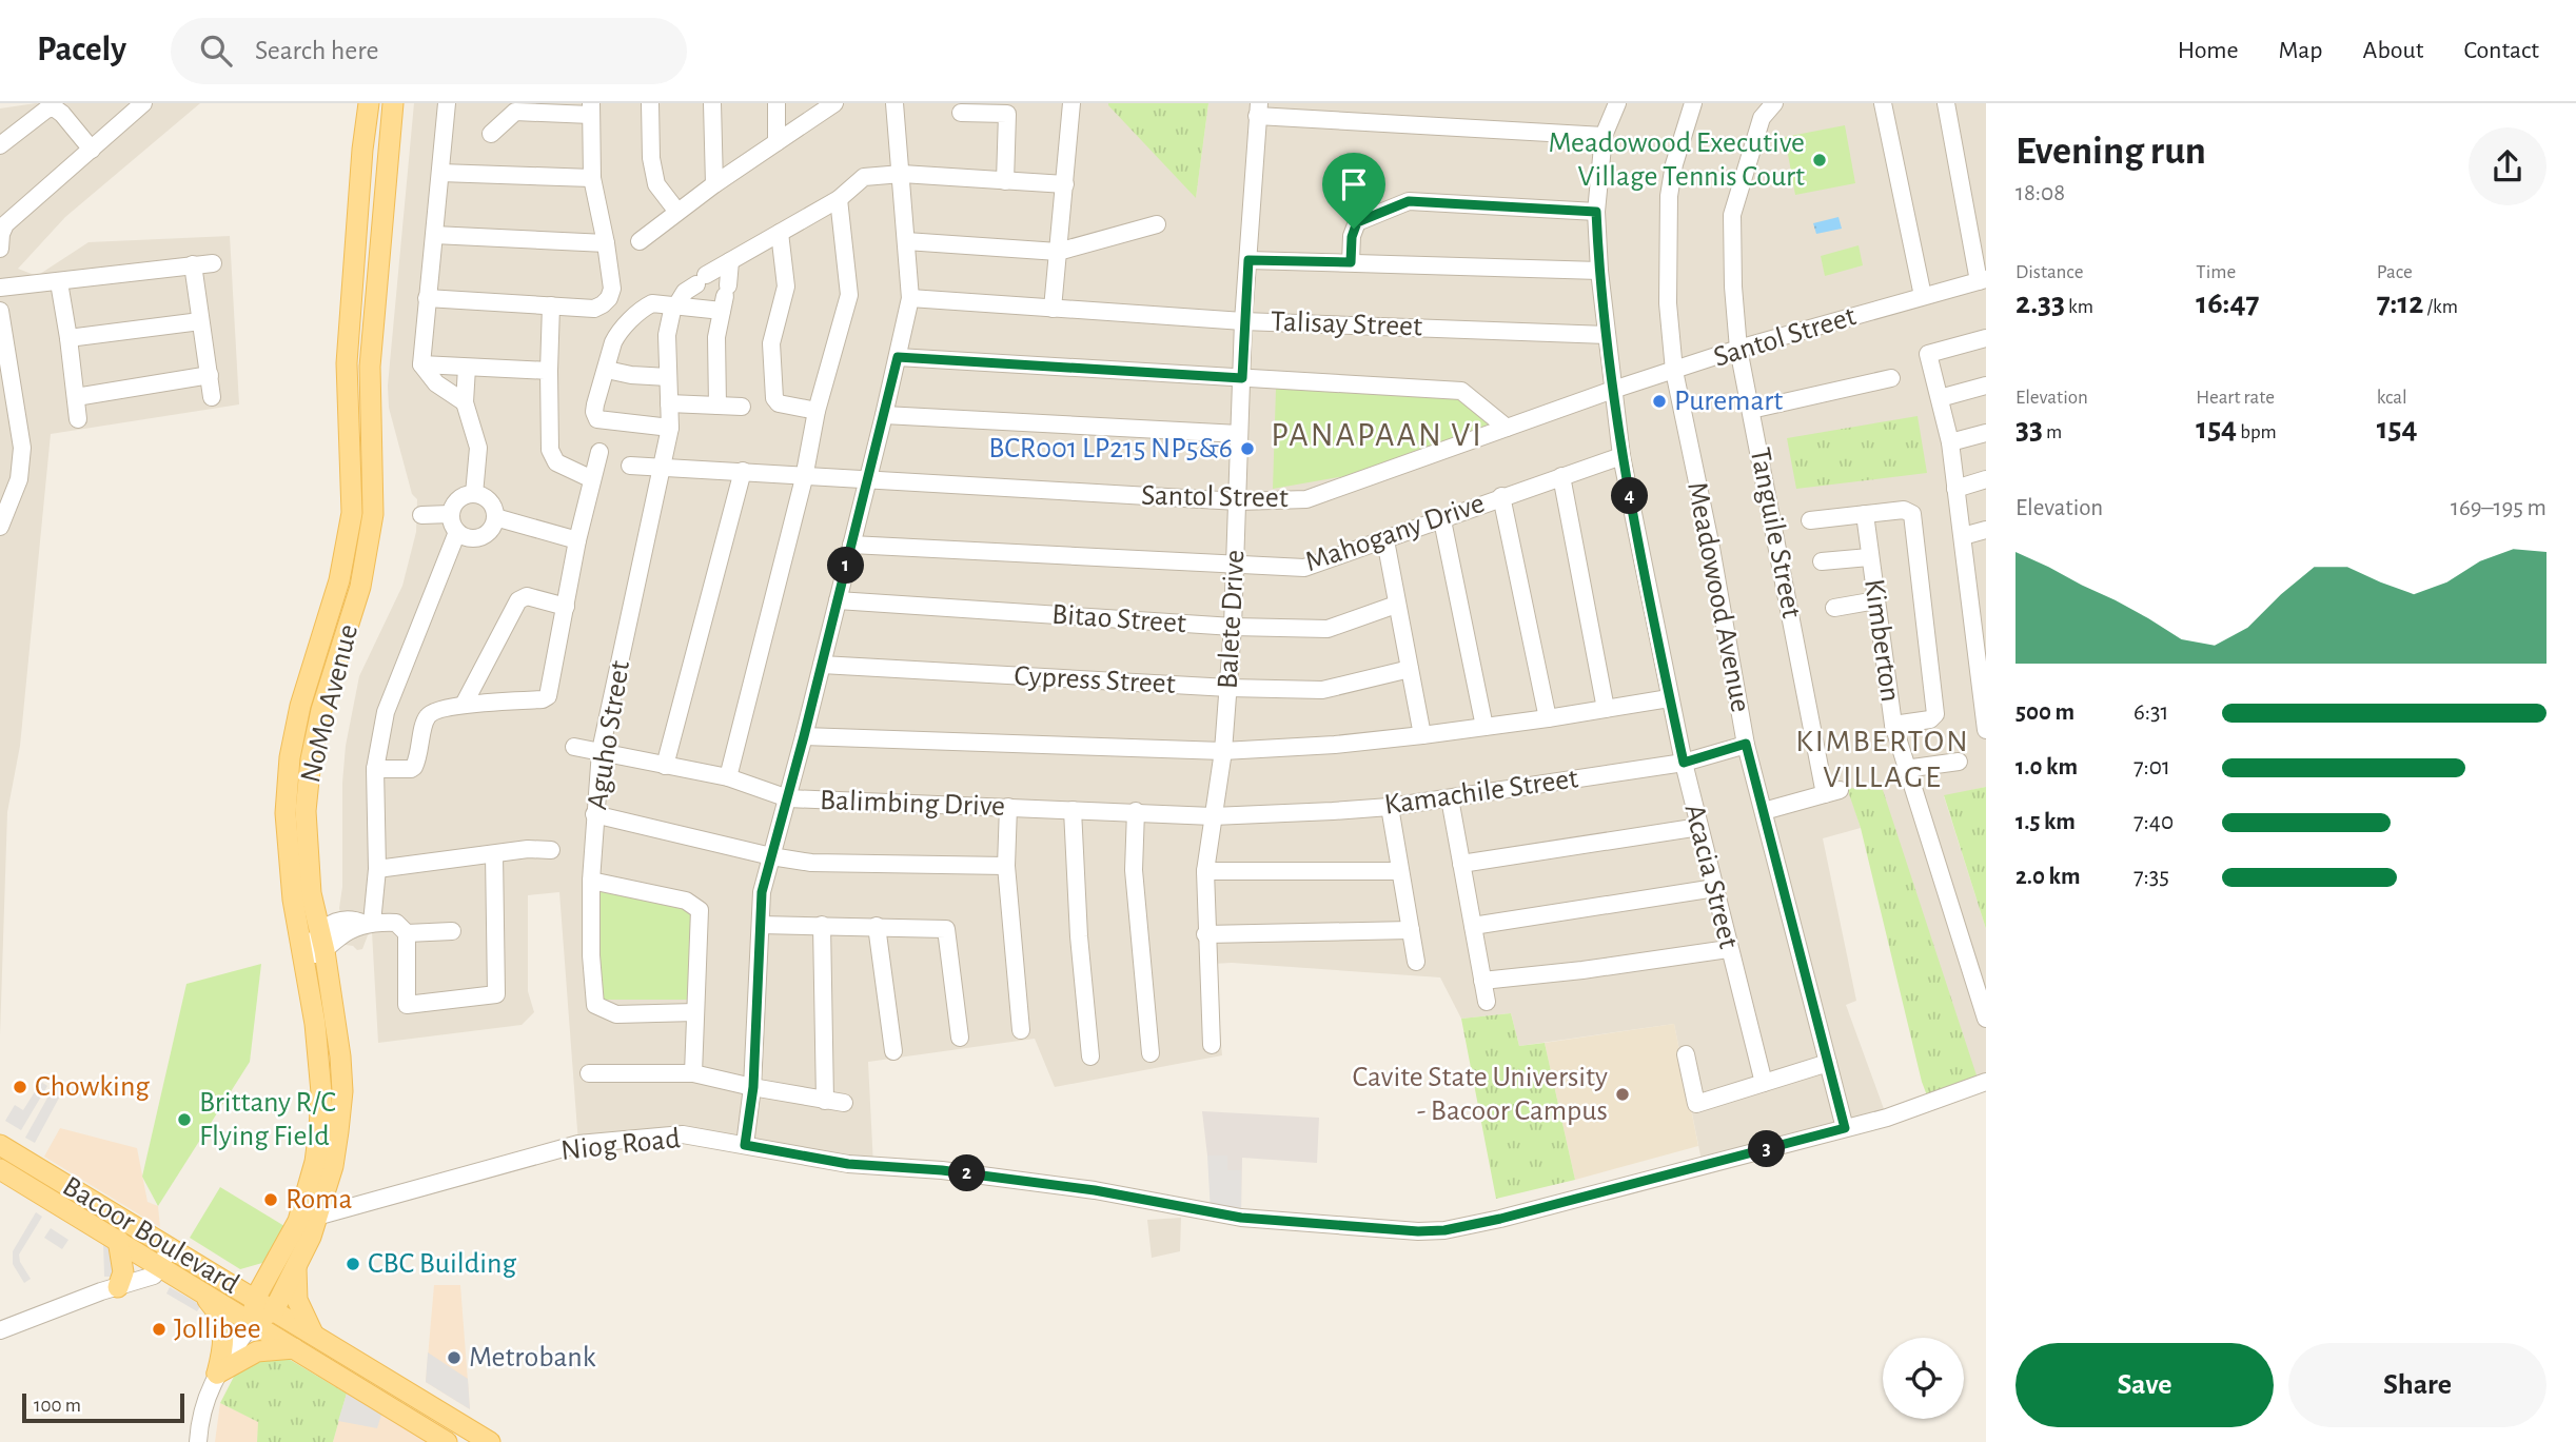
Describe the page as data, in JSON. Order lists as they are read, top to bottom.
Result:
{
  "streets": {
    "main road": ["NoMo Avenue", "Bacoor Boulevard"],
    "street": [
      "Talisay Street",
      "Santol Street",
      "Mahogany Drive",
      "Tanguile Street",
      "Meadowood Avenue",
      "Bitao Street",
      "Balete Drive",
      "Kimberton",
      "Cypress Street",
      "Aguho Street",
      "Kamachile Street",
      "Balimbing Drive",
      "Acacia Street",
      "Niog Road"
    ]
  },
  "crossings": [
    ["Talisay Street", "Balete Drive"],
    ["Talisay Street", "Acacia Street"],
    ["Santol Street", "Tanguile Street"],
    ["Santol Street", "Meadowood Avenue"],
    ["Santol Street", "Balete Drive"],
    ["Santol Street", "Aguho Street"],
    ["Santol Street", "Acacia Street"],
    ["Mahogany Drive", "Balete Drive"],
    ["Mahogany Drive", "Acacia Street"],
    ["Tanguile Street", "Meadowood Avenue"],
    ["Meadowood Avenue", "Kamachile Street"],
    ["Meadowood Avenue", "Niog Road"],
    ["Bitao Street", "Balete Drive"],
    ["Balete Drive", "Cypress Street"],
    ["Balete Drive", "Kamachile Street"],
    ["Balete Drive", "Balimbing Drive"],
    ["NoMo Avenue", "Niog Road"],
    ["NoMo Avenue", "Bacoor Boulevard"],
    ["Aguho Street", "Balimbing Drive"],
    ["Kamachile Street", "Balimbing Drive"],
    ["Kamachile Street", "Acacia Street"]
  ],
  "districts": ["PANAPAAN VI", "KIMBERTON VILLAGE"],
  "places": [
    "Meadowood Executive Village Tennis Court",
    "Puremart",
    "BCR001 LP215 NP5&6",
    "Chowking",
    "Cavite State University - Bacoor Campus",
    "Brittany R/C Flying Field",
    "Roma",
    "CBC Building",
    "Jollibee",
    "Metrobank"
  ],
  "scale_bar": "100 m",
  "page": {
    "header": "Pacely",
    "search": "Search here",
    "nav": [
      "Home",
      "Map",
      "About",
      "Contact"
    ],
    "heading": ["Evening run", "18:08"],
    "stats": [
      ["Distance", "2.33 km"],
      ["Time", "16:47"],
      ["Pace", "7:12 /km"],
      ["Elevation", "33 m"],
      ["Heart rate", "154 bpm"],
      ["kcal", "154"]
    ],
    "pins": [
      "4",
      "1",
      "3",
      "2"
    ],
    "chart": ["Elevation", "169–195 m"],
    "list": [
      {
        "name": "500 m",
        "note": "6:31"
      },
      {
        "name": "1.0 km",
        "note": "7:01"
      },
      {
        "name": "1.5 km",
        "note": "7:40"
      },
      {
        "name": "2.0 km",
        "note": "7:35"
      }
    ],
    "buttons": ["Save", "Share"],
    "scale": "100 m"
  }
}
